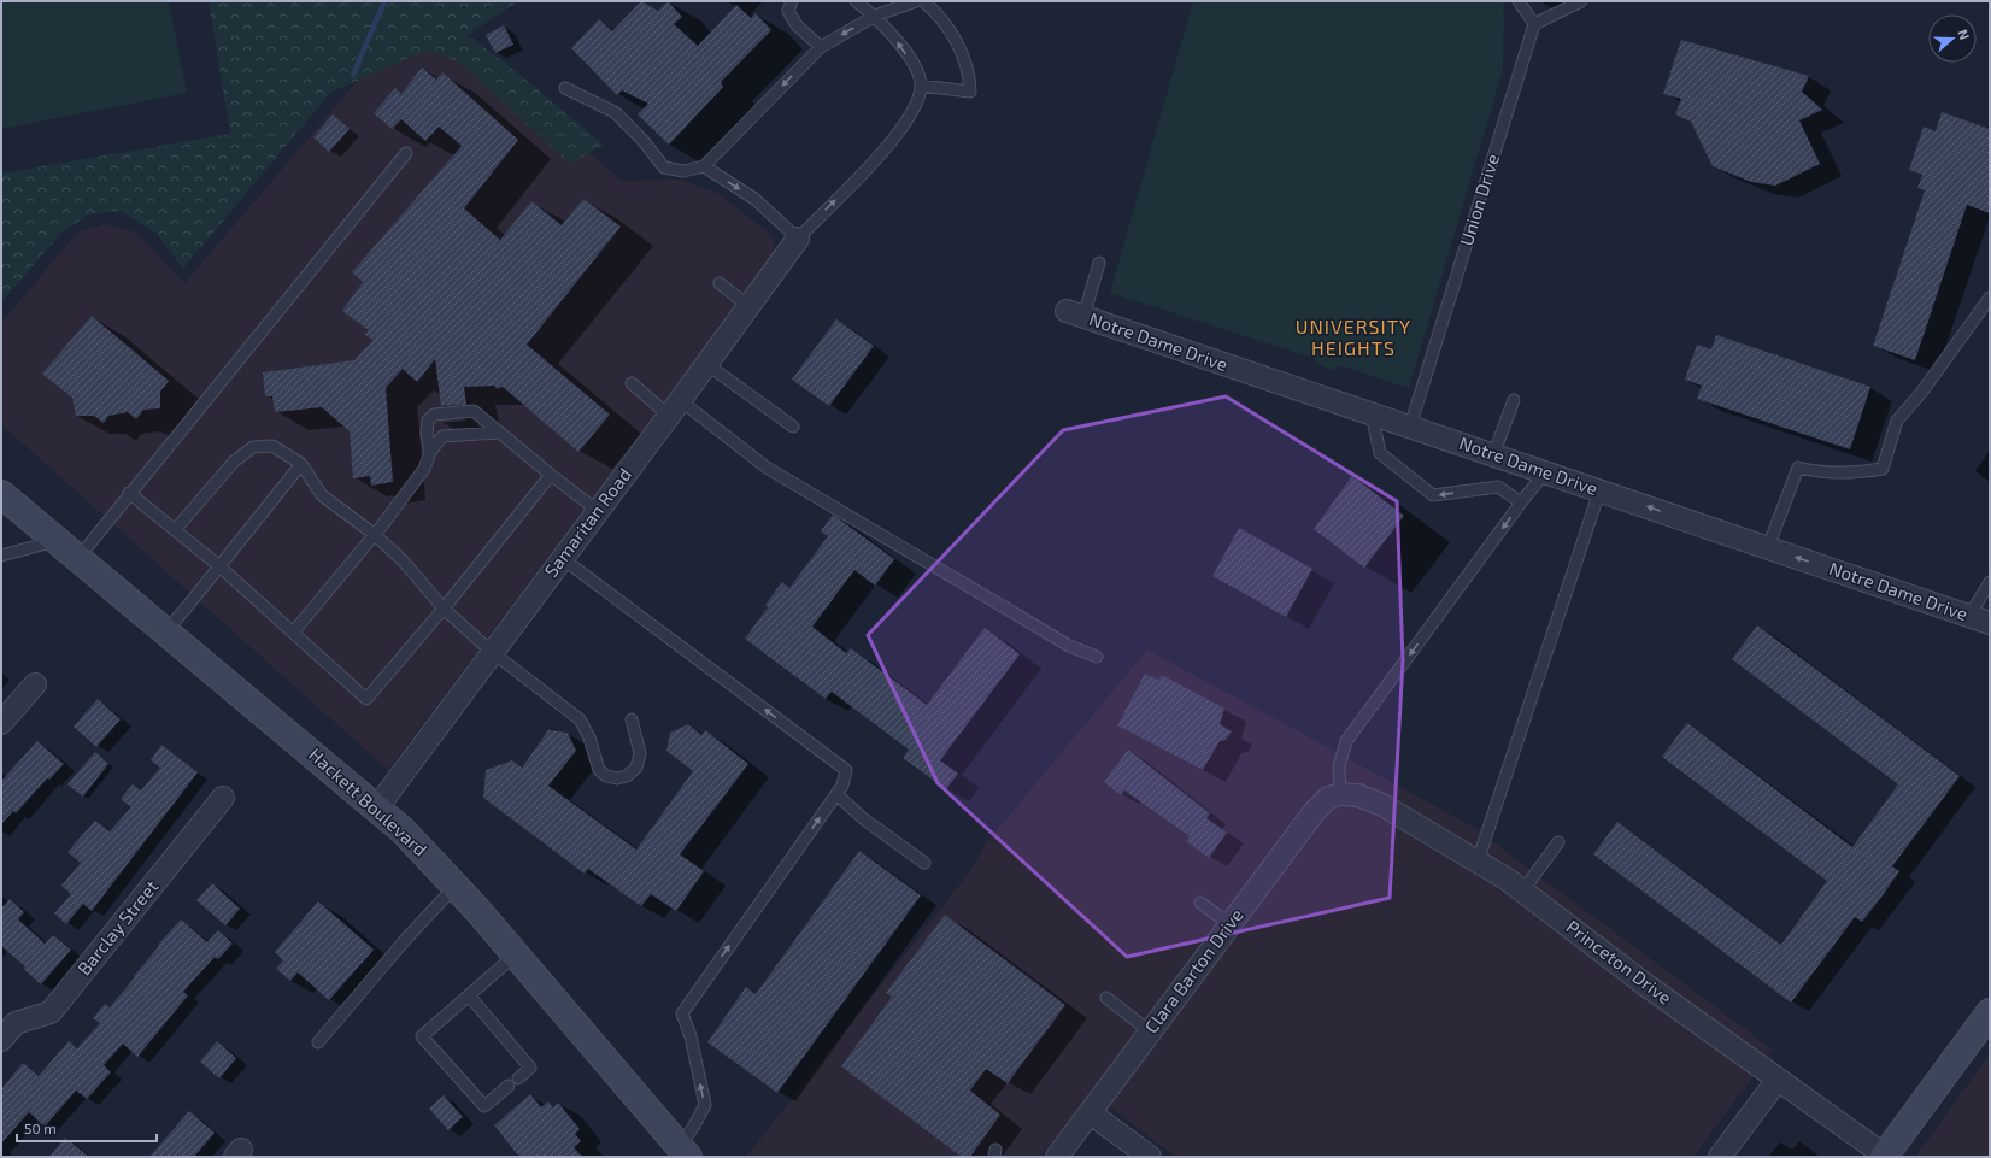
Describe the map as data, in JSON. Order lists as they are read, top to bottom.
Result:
{
  "streets": {
    "street": [
      "Notre Dame Drive",
      "Samaritan Road",
      "Hackett Boulevard",
      "Barclay Street",
      "Princeton Drive",
      "Clara Barton Drive"
    ],
    "lane": ["Union Drive"]
  },
  "crossings": [
    ["Union Drive", "Notre Dame Drive"],
    ["Samaritan Road", "Hackett Boulevard"],
    ["Princeton Drive", "Clara Barton Drive"]
  ],
  "one_way": ["Notre Dame Drive"],
  "districts": ["UNIVERSITY HEIGHTS"],
  "scale_bar": "50 m",
  "north": "right"
}
